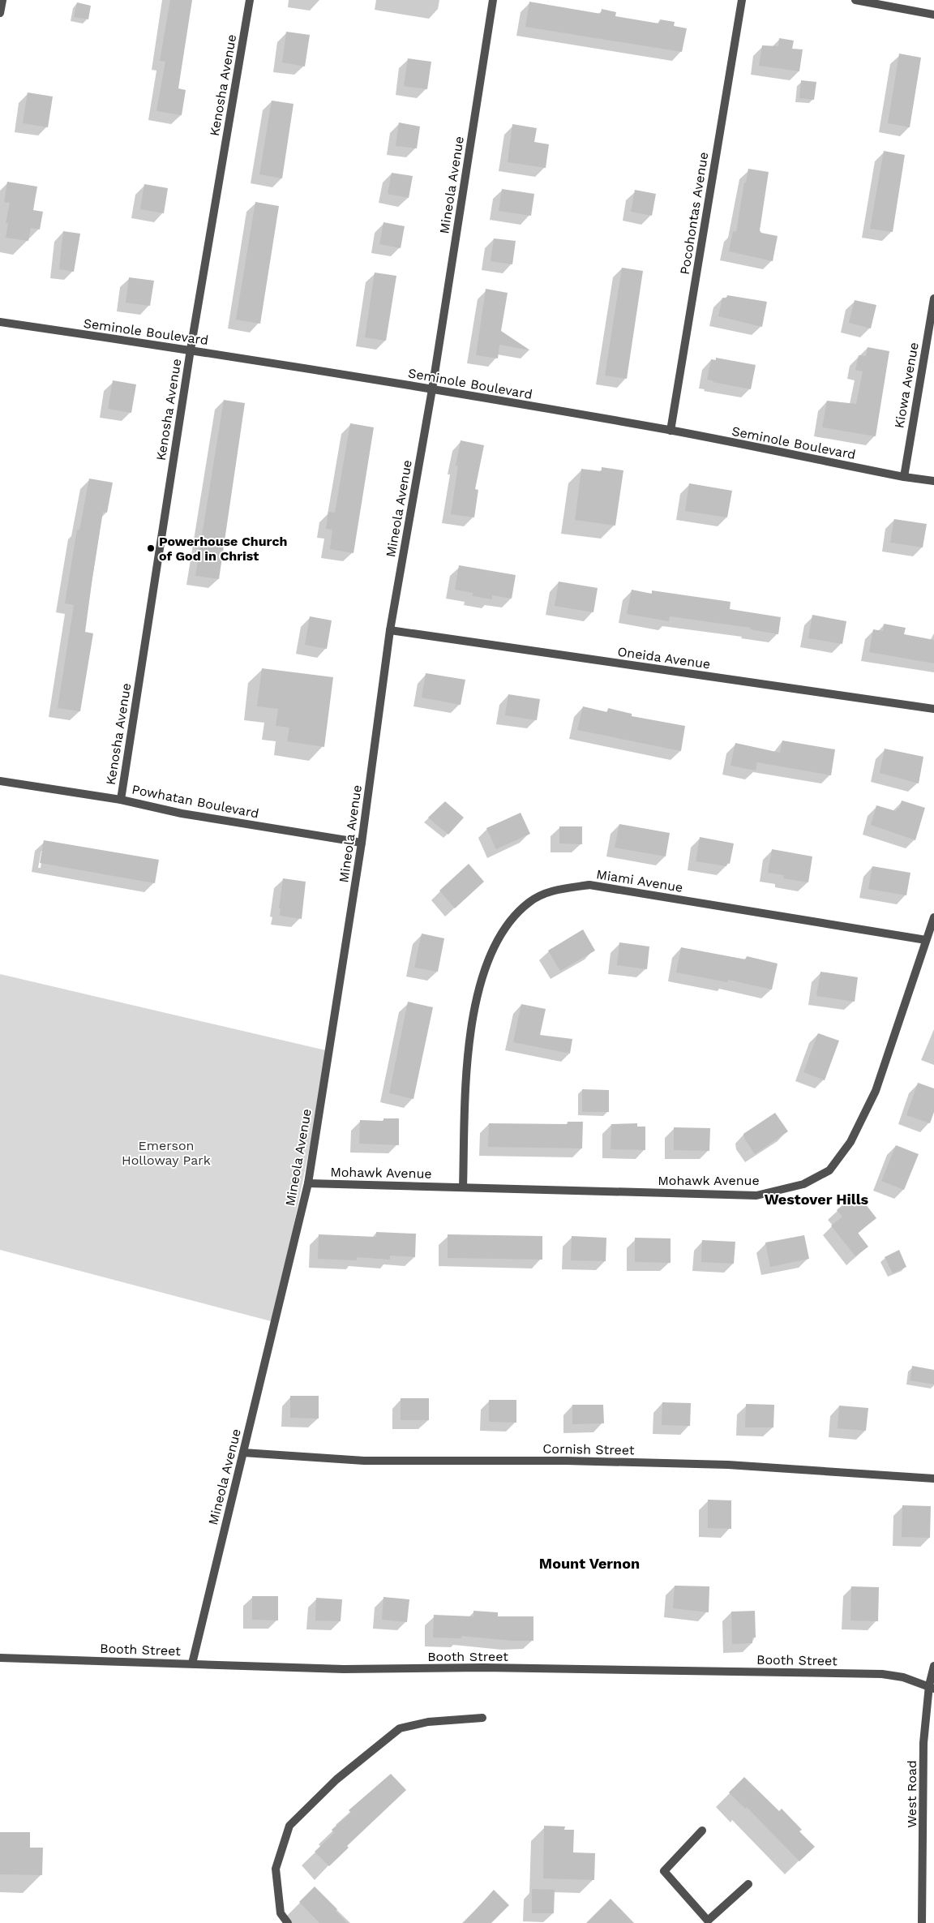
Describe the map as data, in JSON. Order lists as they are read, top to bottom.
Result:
{
  "streets": {
    "street": [
      "Kenosha Avenue",
      "Mineola Avenue",
      "Pocohontas Avenue",
      "Seminole Boulevard",
      "Kiowa Avenue",
      "Oneida Avenue",
      "Powhatan Boulevard",
      "Miami Avenue",
      "Mohawk Avenue",
      "Cornish Street",
      "Booth Street",
      "West Road"
    ]
  },
  "crossings": [
    ["Kenosha Avenue", "Seminole Boulevard"],
    ["Kenosha Avenue", "Powhatan Boulevard"],
    ["Mineola Avenue", "Seminole Boulevard"],
    ["Mineola Avenue", "Oneida Avenue"],
    ["Mineola Avenue", "Powhatan Boulevard"],
    ["Mineola Avenue", "Mohawk Avenue"],
    ["Mineola Avenue", "Cornish Street"],
    ["Mineola Avenue", "Booth Street"],
    ["Pocohontas Avenue", "Seminole Boulevard"],
    ["Seminole Boulevard", "Kiowa Avenue"],
    ["Miami Avenue", "Mohawk Avenue"],
    ["Booth Street", "West Road"]
  ],
  "districts": ["Westover Hills", "Mount Vernon"],
  "parks": ["Emerson Holloway Park"],
  "places": ["Powerhouse Church of God in Christ"]
}
